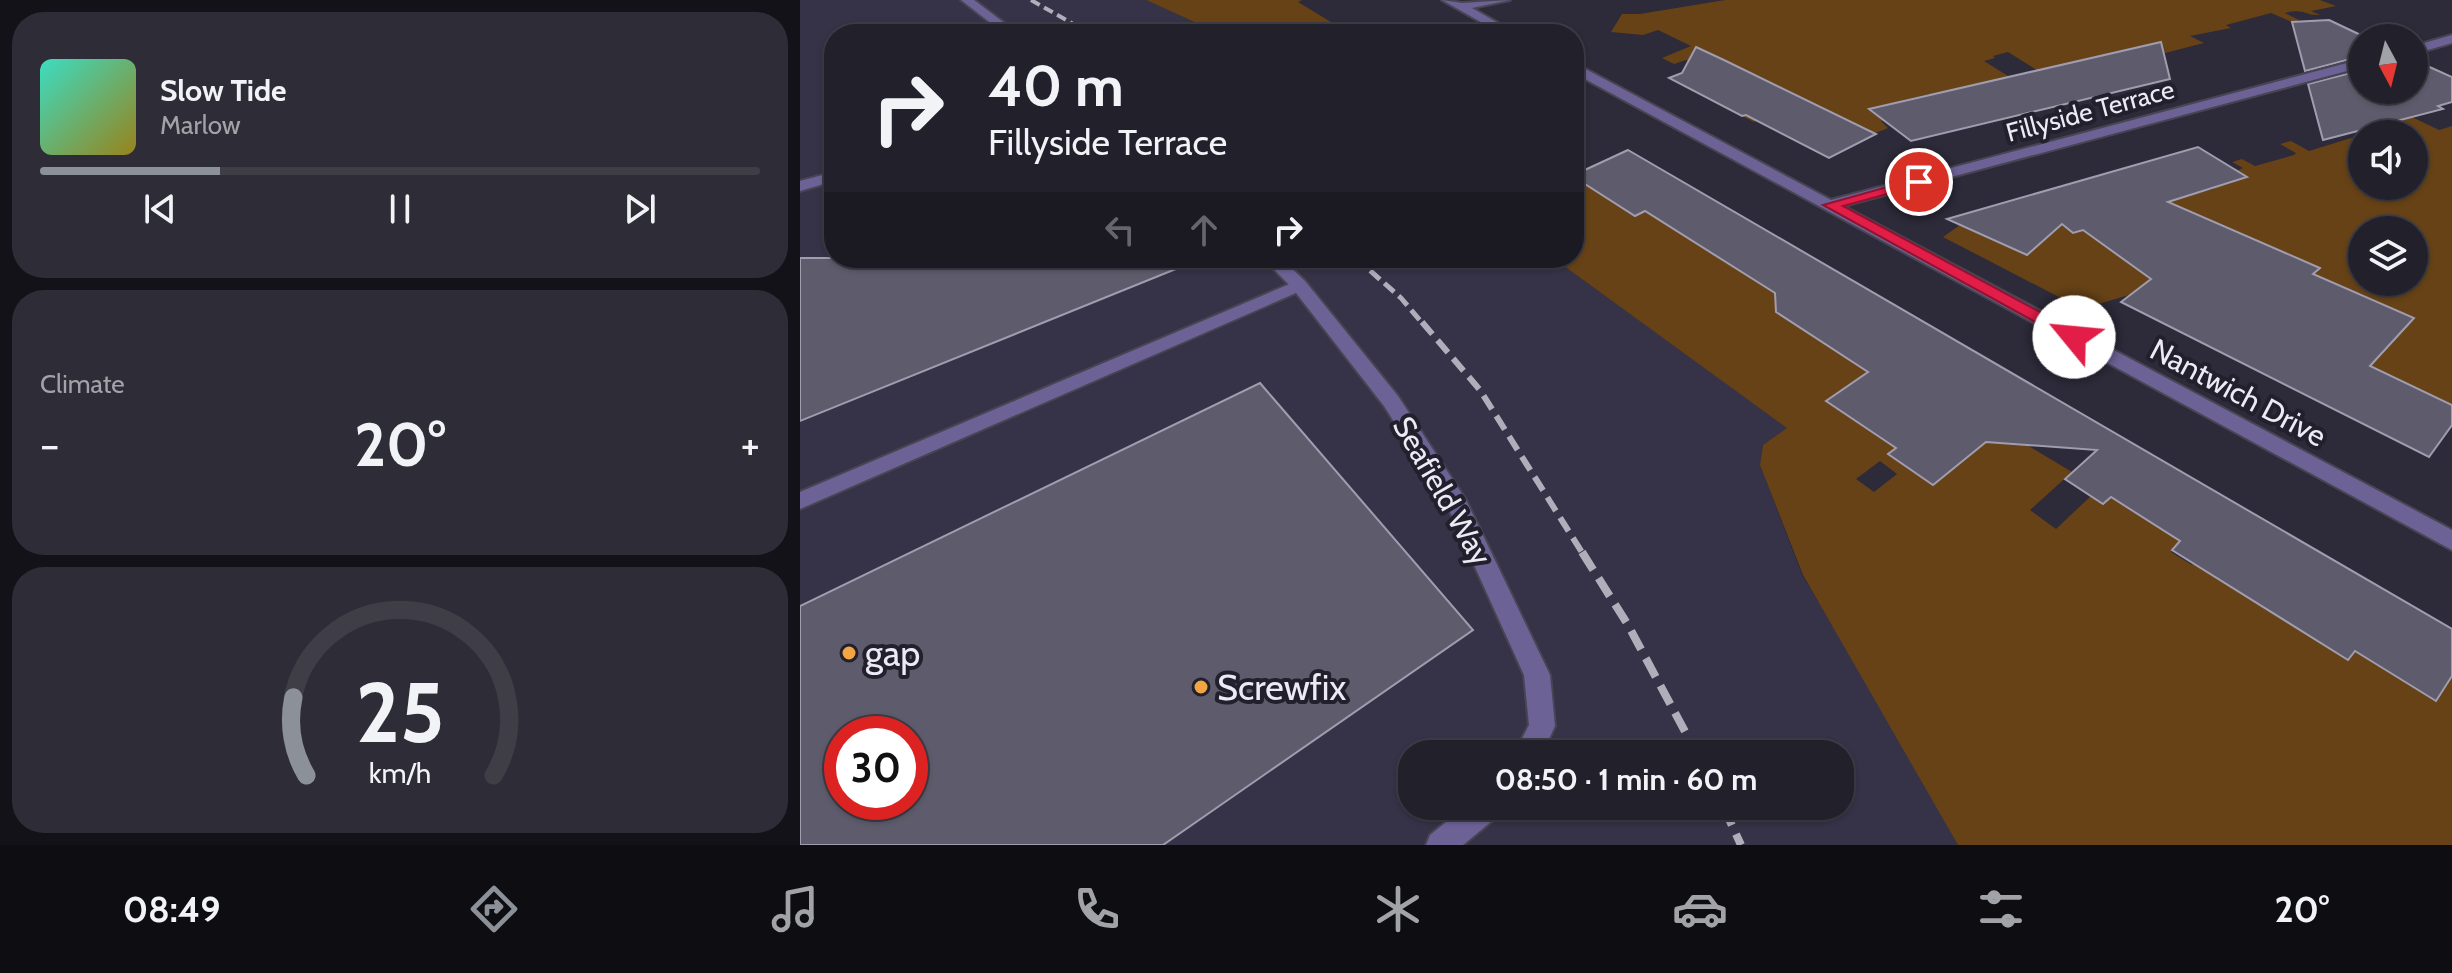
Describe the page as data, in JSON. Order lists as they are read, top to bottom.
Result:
{
  "streets": {
    "street": ["Fillyside Terrace", "Nantwich Drive", "Seafield Way"]
  },
  "crossings": [
    ["Fillyside Terrace", "Nantwich Drive"]
  ],
  "places": ["gap", "Screwfix"],
  "north": "bottom",
  "page": {
    "turn": ["40 m", "Fillyside Terrace"],
    "song": ["Slow Tide", "Marlow"],
    "tile": "Climate",
    "heat": ["−", "20°", "+"],
    "limit": "30",
    "trip": "08:50 · 1 min · 60 m",
    "tabs": ["08:49", "20°"],
    "gauge": ["25", "km/h"]
  }
}
